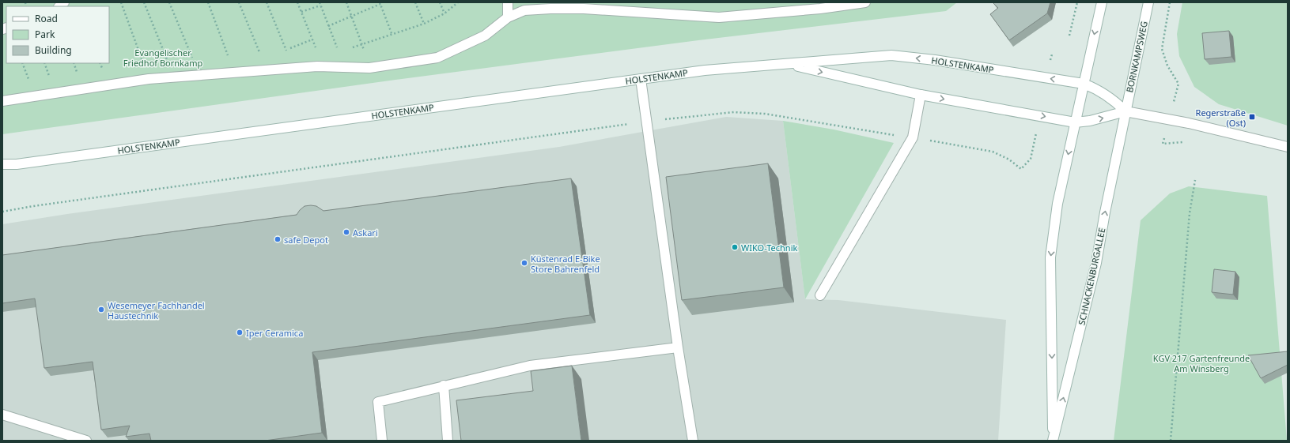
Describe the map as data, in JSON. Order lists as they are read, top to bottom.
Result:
{
  "streets": {
    "main road": ["BORNKAMPSWEG", "HOLSTENKAMP", "SCHNACKENBURGALLEE"]
  },
  "crossings": [
    ["BORNKAMPSWEG", "HOLSTENKAMP"],
    ["BORNKAMPSWEG", "SCHNACKENBURGALLEE"],
    ["HOLSTENKAMP", "SCHNACKENBURGALLEE"]
  ],
  "parks": ["Evangelischer Friedhof Bornkamp", "KGV 217 Gartenfreunde Am Winsberg"],
  "places": {
    "transit": ["Regerstraße (Ost)"],
    "other": [
      "Askari",
      "safe Depot",
      "WIKO-Technik",
      "Küstenrad E-Bike Store Bahrenfeld",
      "Wesemeyer Fachhandel Haustechnik",
      "Iper Ceramica"
    ]
  },
  "legend": ["Road", "Park", "Building"]
}
